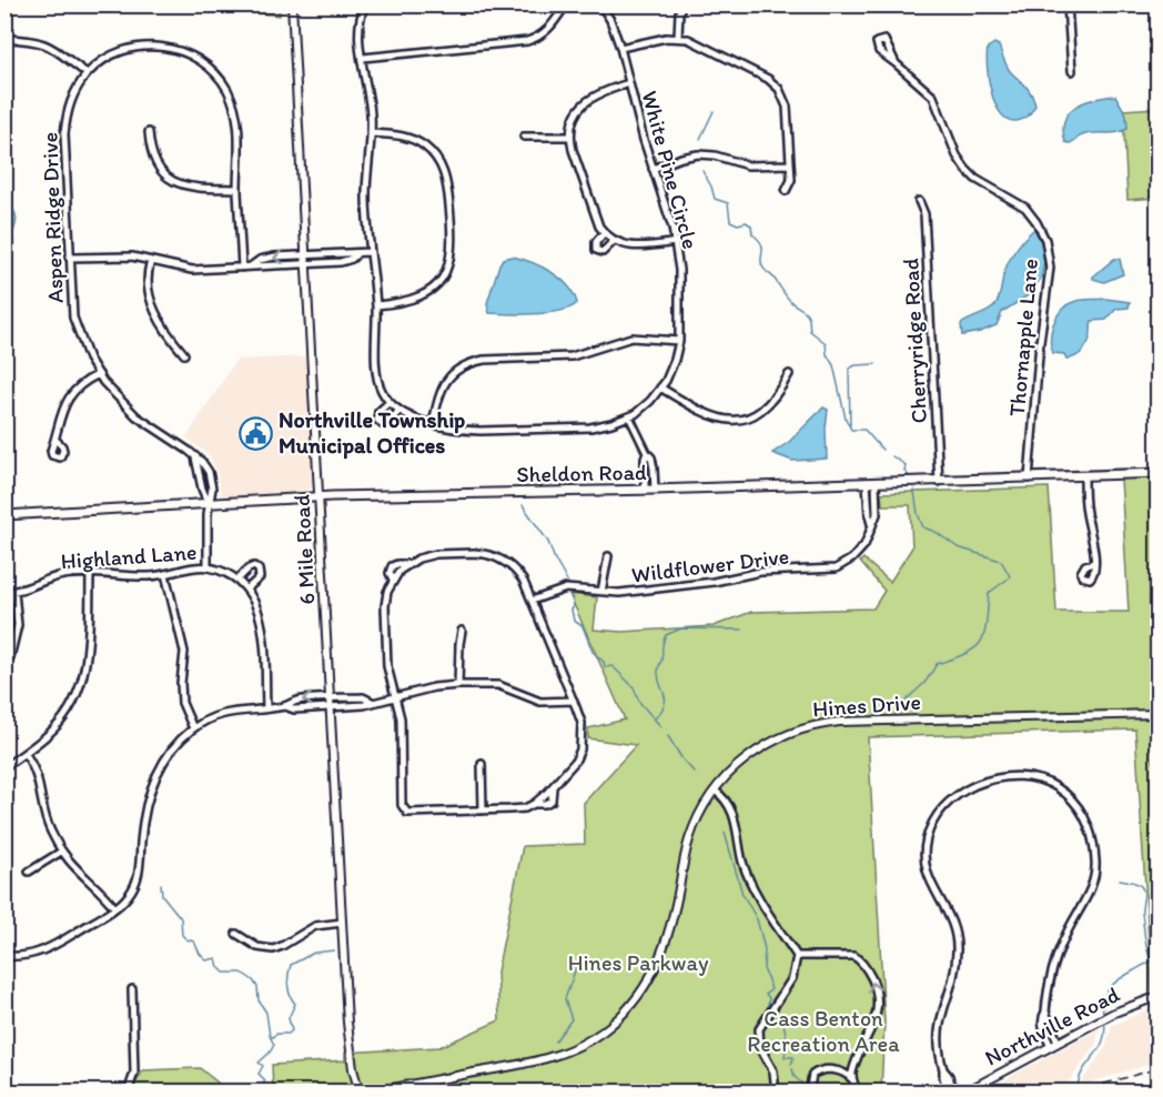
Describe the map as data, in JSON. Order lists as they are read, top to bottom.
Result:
{
  "streets": {
    "main road": ["Sheldon Road"],
    "street": [
      "White Pine Circle",
      "Aspen Ridge Drive",
      "Thornapple Lane",
      "Cherryridge Road",
      "6 Mile Road",
      "Highland Lane",
      "Wildflower Drive",
      "Hines Drive",
      "Northville Road"
    ]
  },
  "crossings": [
    ["Aspen Ridge Drive", "Sheldon Road"],
    ["Aspen Ridge Drive", "Highland Lane"],
    ["Thornapple Lane", "Sheldon Road"],
    ["Cherryridge Road", "Sheldon Road"],
    ["Sheldon Road", "6 Mile Road"],
    ["Sheldon Road", "Wildflower Drive"]
  ],
  "parks": ["Hines Parkway", "Cass Benton Recreation Area"],
  "places": {
    "public building": ["Northville Township Municipal Offices"]
  }
}
